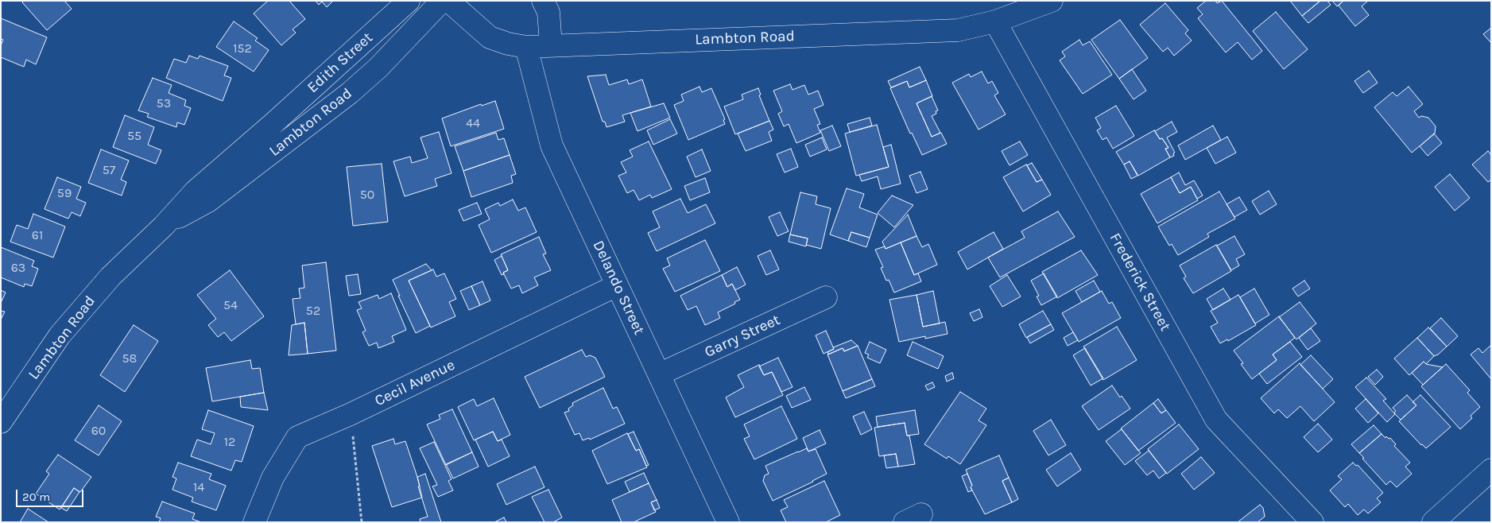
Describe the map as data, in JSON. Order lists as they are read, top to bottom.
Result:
{
  "streets": {
    "street": [
      "Lambton Road",
      "Edith Street",
      "Frederick Street",
      "Delando Street",
      "Garry Street",
      "Cecil Avenue"
    ]
  },
  "crossings": [
    ["Lambton Road", "Edith Street"],
    ["Lambton Road", "Frederick Street"],
    ["Lambton Road", "Delando Street"],
    ["Delando Street", "Garry Street"],
    ["Delando Street", "Cecil Avenue"]
  ],
  "house_numbers": [
    "152",
    "53",
    "44",
    "55",
    "57",
    "59",
    "50",
    "61",
    "63",
    "54",
    "52",
    "58",
    "60",
    "12",
    "14"
  ],
  "scale_bar": "20 m"
}
